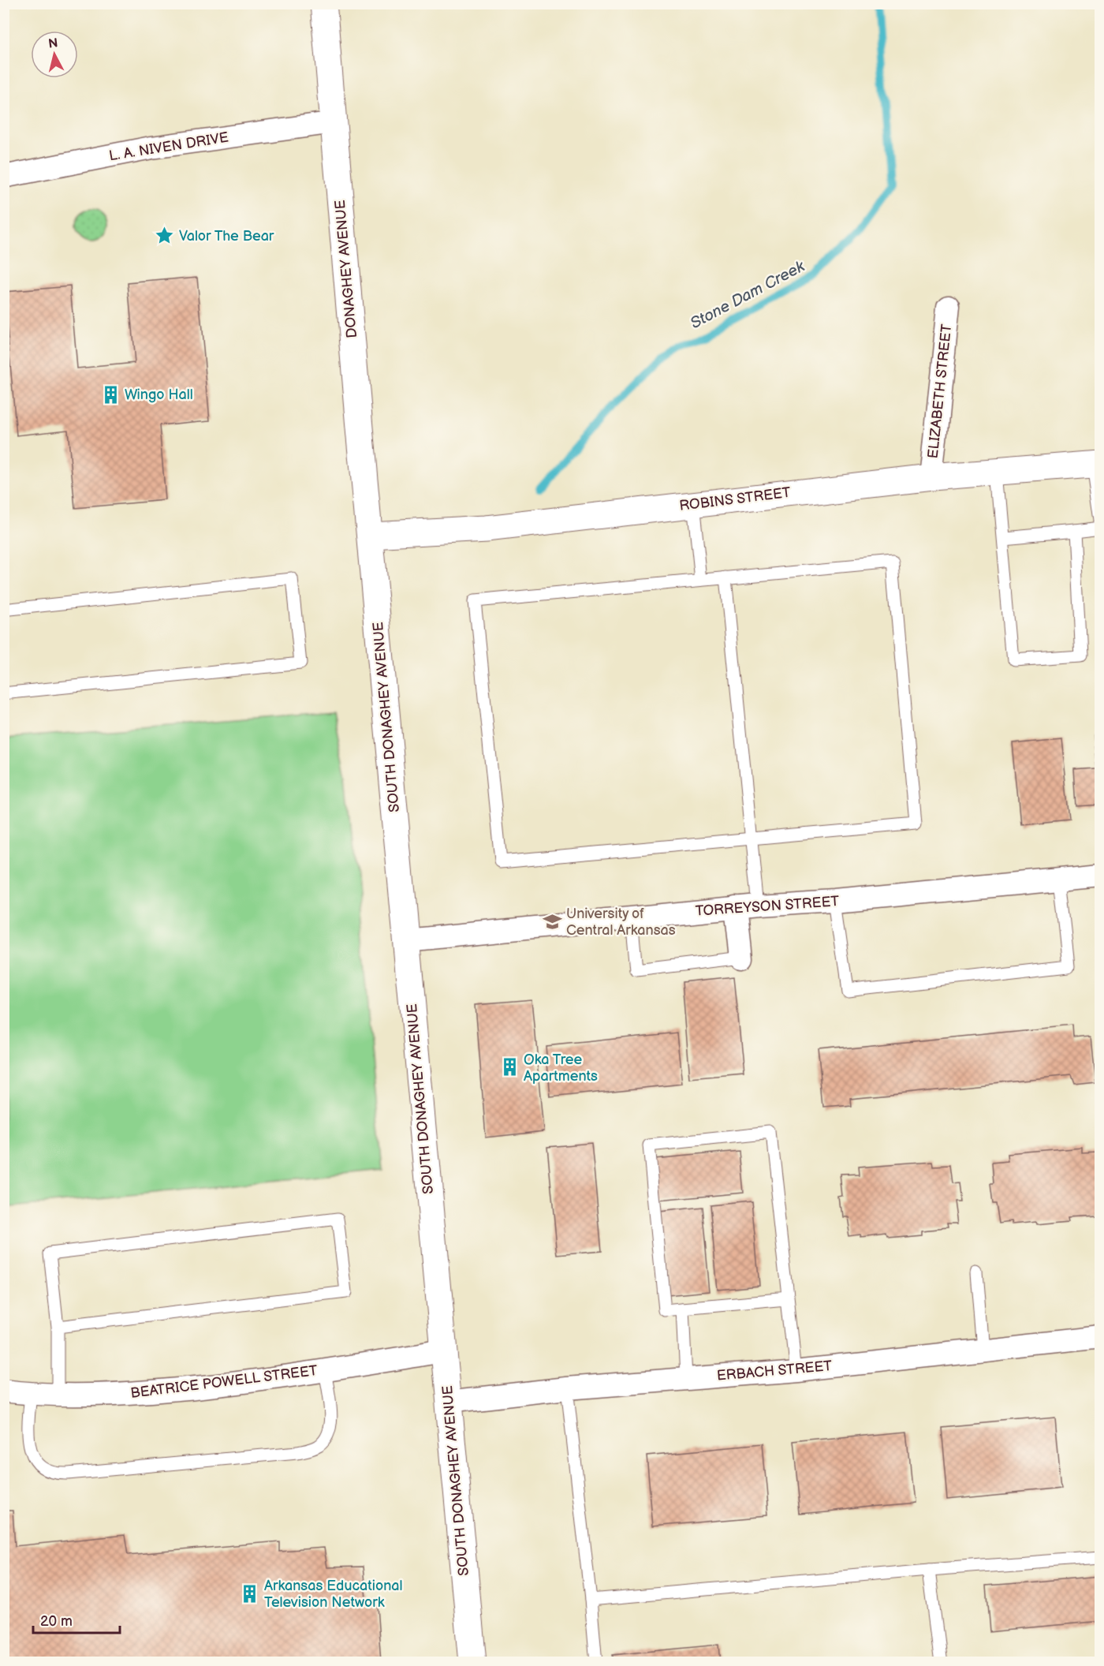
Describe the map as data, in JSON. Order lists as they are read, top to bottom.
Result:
{
  "streets": {
    "street": [
      "L. A. NIVEN DRIVE",
      "DONAGHEY AVENUE",
      "ELIZABETH STREET",
      "ROBINS STREET",
      "SOUTH DONAGHEY AVENUE",
      "TORREYSON STREET",
      "ERBACH STREET",
      "BEATRICE POWELL STREET"
    ]
  },
  "crossings": [
    ["L. A. NIVEN DRIVE", "DONAGHEY AVENUE"],
    ["DONAGHEY AVENUE", "ROBINS STREET"],
    ["DONAGHEY AVENUE", "SOUTH DONAGHEY AVENUE"],
    ["ELIZABETH STREET", "ROBINS STREET"],
    ["ROBINS STREET", "SOUTH DONAGHEY AVENUE"],
    ["SOUTH DONAGHEY AVENUE", "TORREYSON STREET"],
    ["SOUTH DONAGHEY AVENUE", "ERBACH STREET"],
    ["SOUTH DONAGHEY AVENUE", "BEATRICE POWELL STREET"]
  ],
  "water": ["Stone Dam Creek"],
  "places": {
    "place": ["Valor The Bear"],
    "building": ["Wingo Hall", "Oka Tree Apartments", "Arkansas Educational Television Network"],
    "school or university": ["University of Central Arkansas"]
  },
  "scale_bar": "20 m",
  "north": "top"
}
